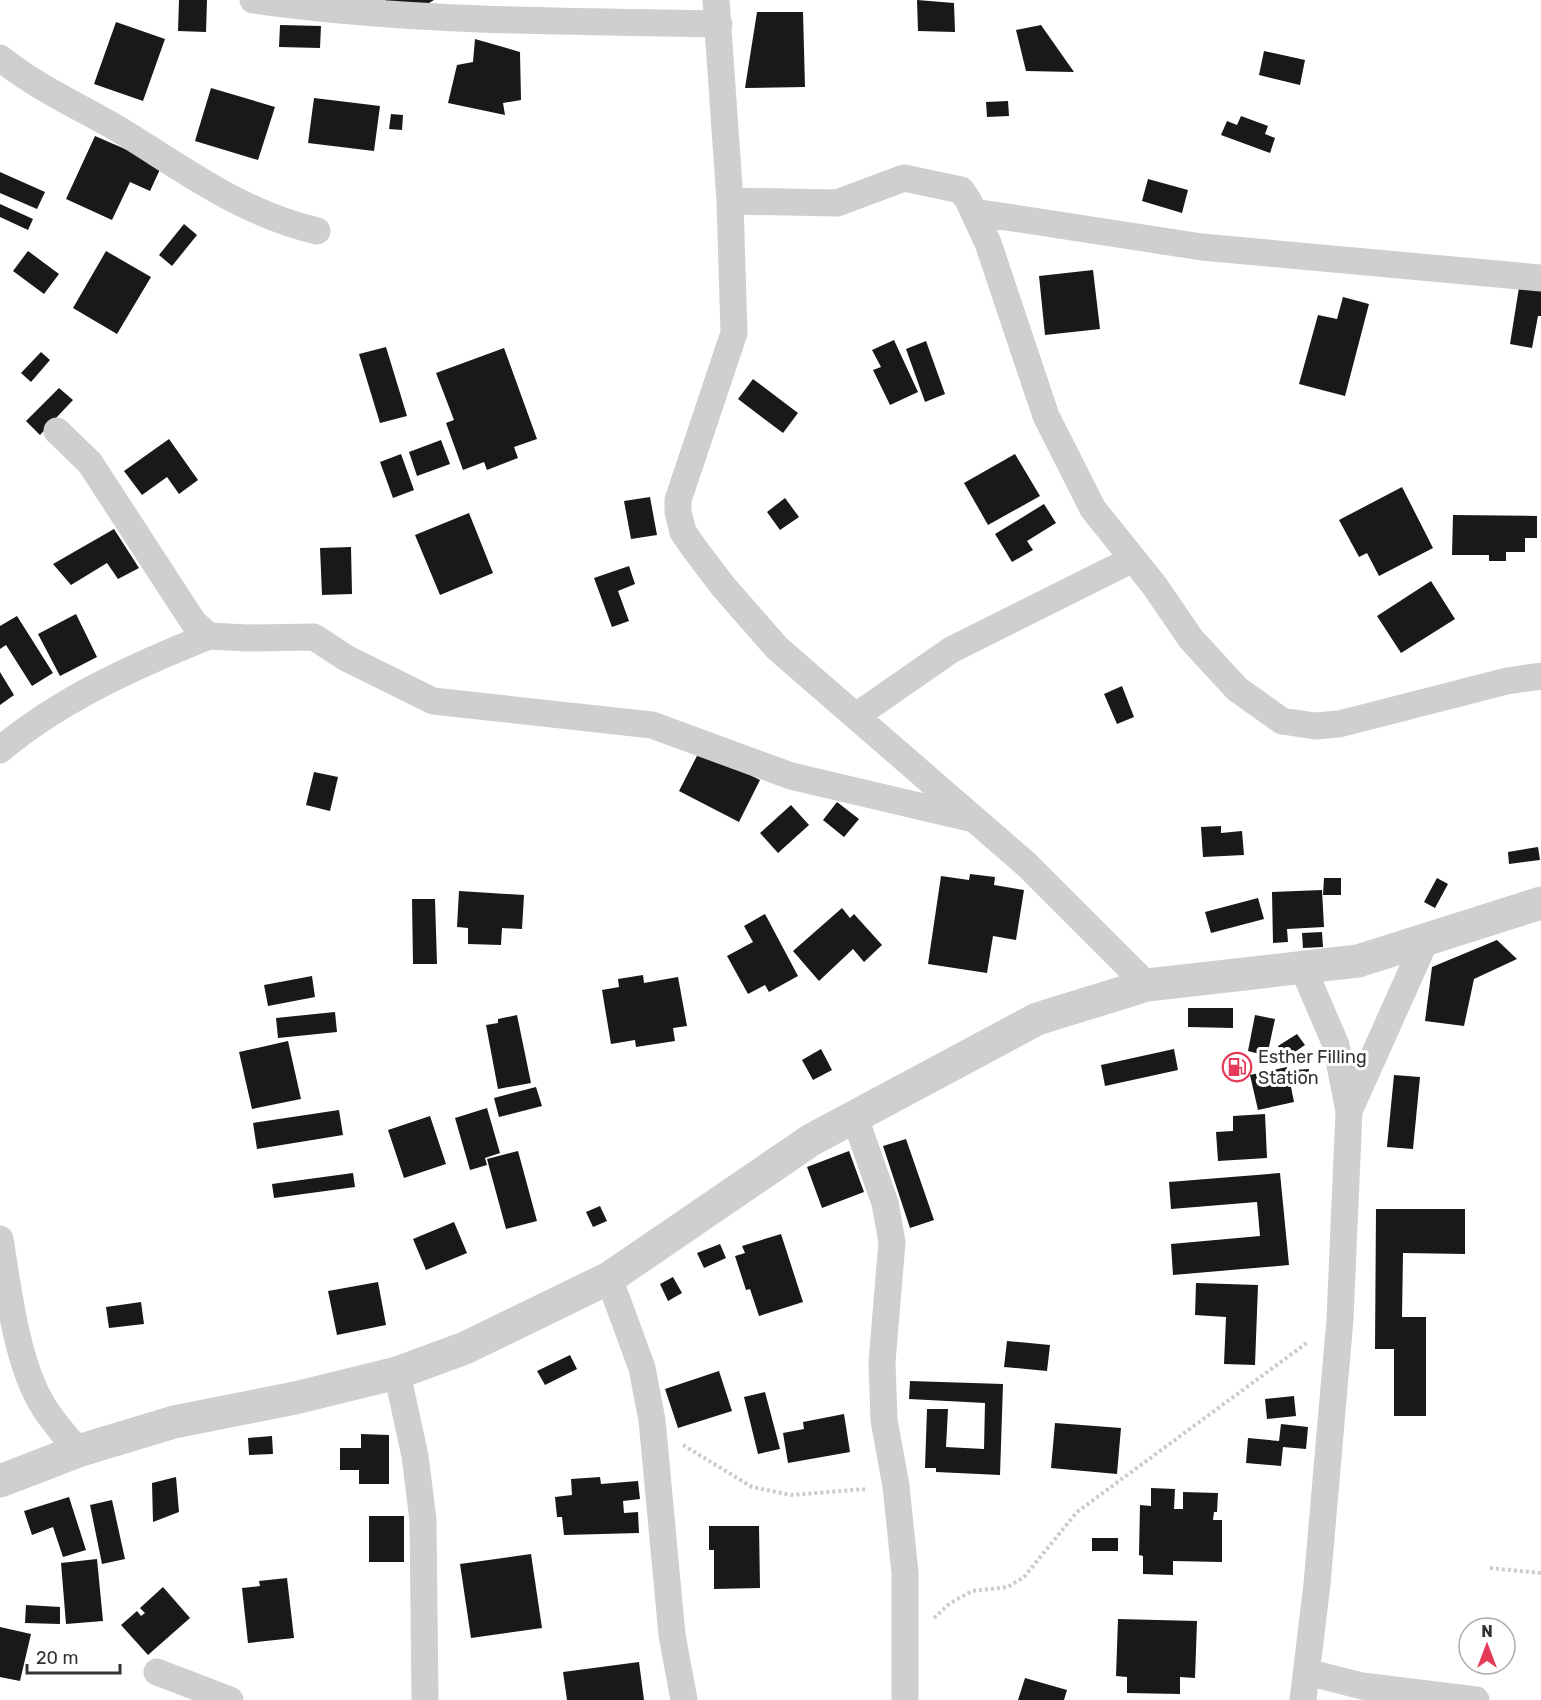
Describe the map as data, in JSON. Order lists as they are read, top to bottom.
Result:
{
  "places": {
    "fuel station": ["Esther Filling Station"]
  },
  "scale_bar": "20 m",
  "north": "top"
}
